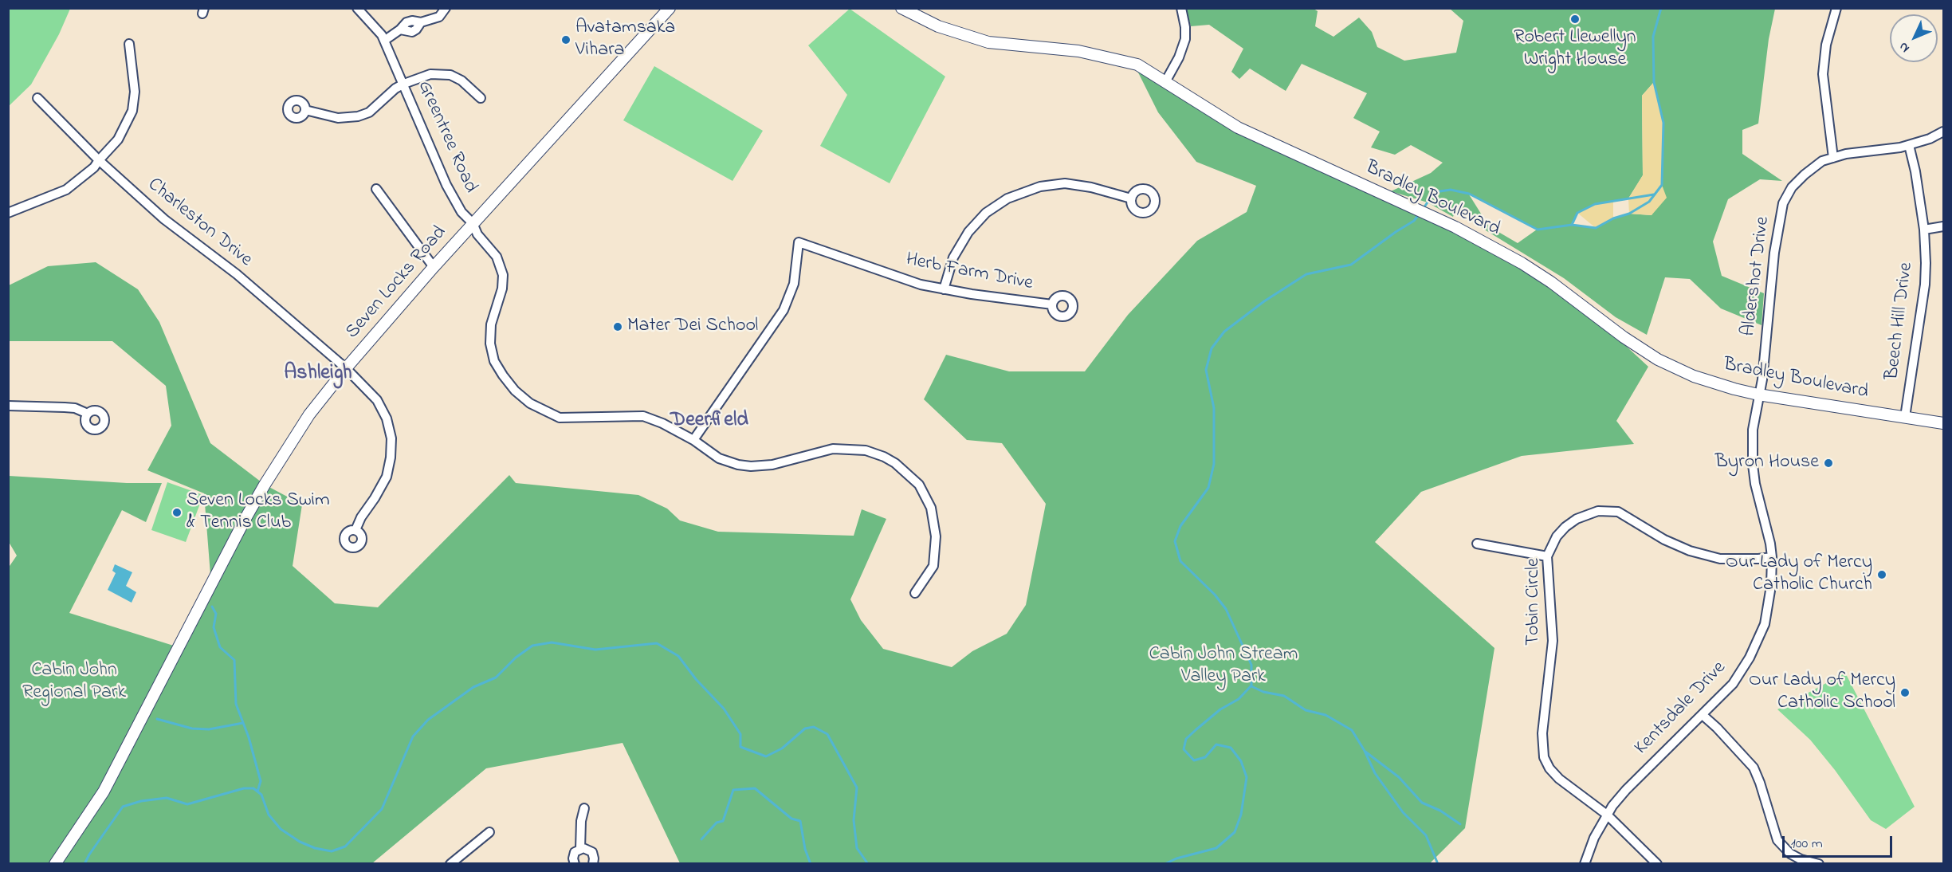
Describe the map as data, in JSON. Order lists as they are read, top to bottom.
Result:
{
  "streets": {
    "main road": ["Bradley Boulevard", "Seven Locks Road"],
    "street": [
      "Greentree Road",
      "Charleston Drive",
      "Herb Farm Drive",
      "Aldershot Drive",
      "Beech Hill Drive",
      "Tobin Circle",
      "Kentsdale Drive"
    ]
  },
  "crossings": [
    ["Greentree Road", "Herb Farm Drive"],
    ["Greentree Road", "Seven Locks Road"],
    ["Bradley Boulevard", "Aldershot Drive"],
    ["Bradley Boulevard", "Beech Hill Drive"],
    ["Bradley Boulevard", "Kentsdale Drive"],
    ["Charleston Drive", "Seven Locks Road"],
    ["Aldershot Drive", "Beech Hill Drive"],
    ["Aldershot Drive", "Kentsdale Drive"],
    ["Tobin Circle", "Kentsdale Drive"]
  ],
  "districts": ["Ashleigh", "Deerfield"],
  "parks": ["Cabin John Stream Valley Park", "Cabin John Regional Park"],
  "places": [
    "Robert Llewellyn Wright House",
    "Avatamsaka Vihara",
    "Mater Dei School",
    "Byron House",
    "Seven Locks Swim & Tennis Club",
    "Our Lady of Mercy Catholic Church",
    "Our Lady of Mercy Catholic School"
  ],
  "scale_bar": "100 m",
  "north": "bottom left"
}
